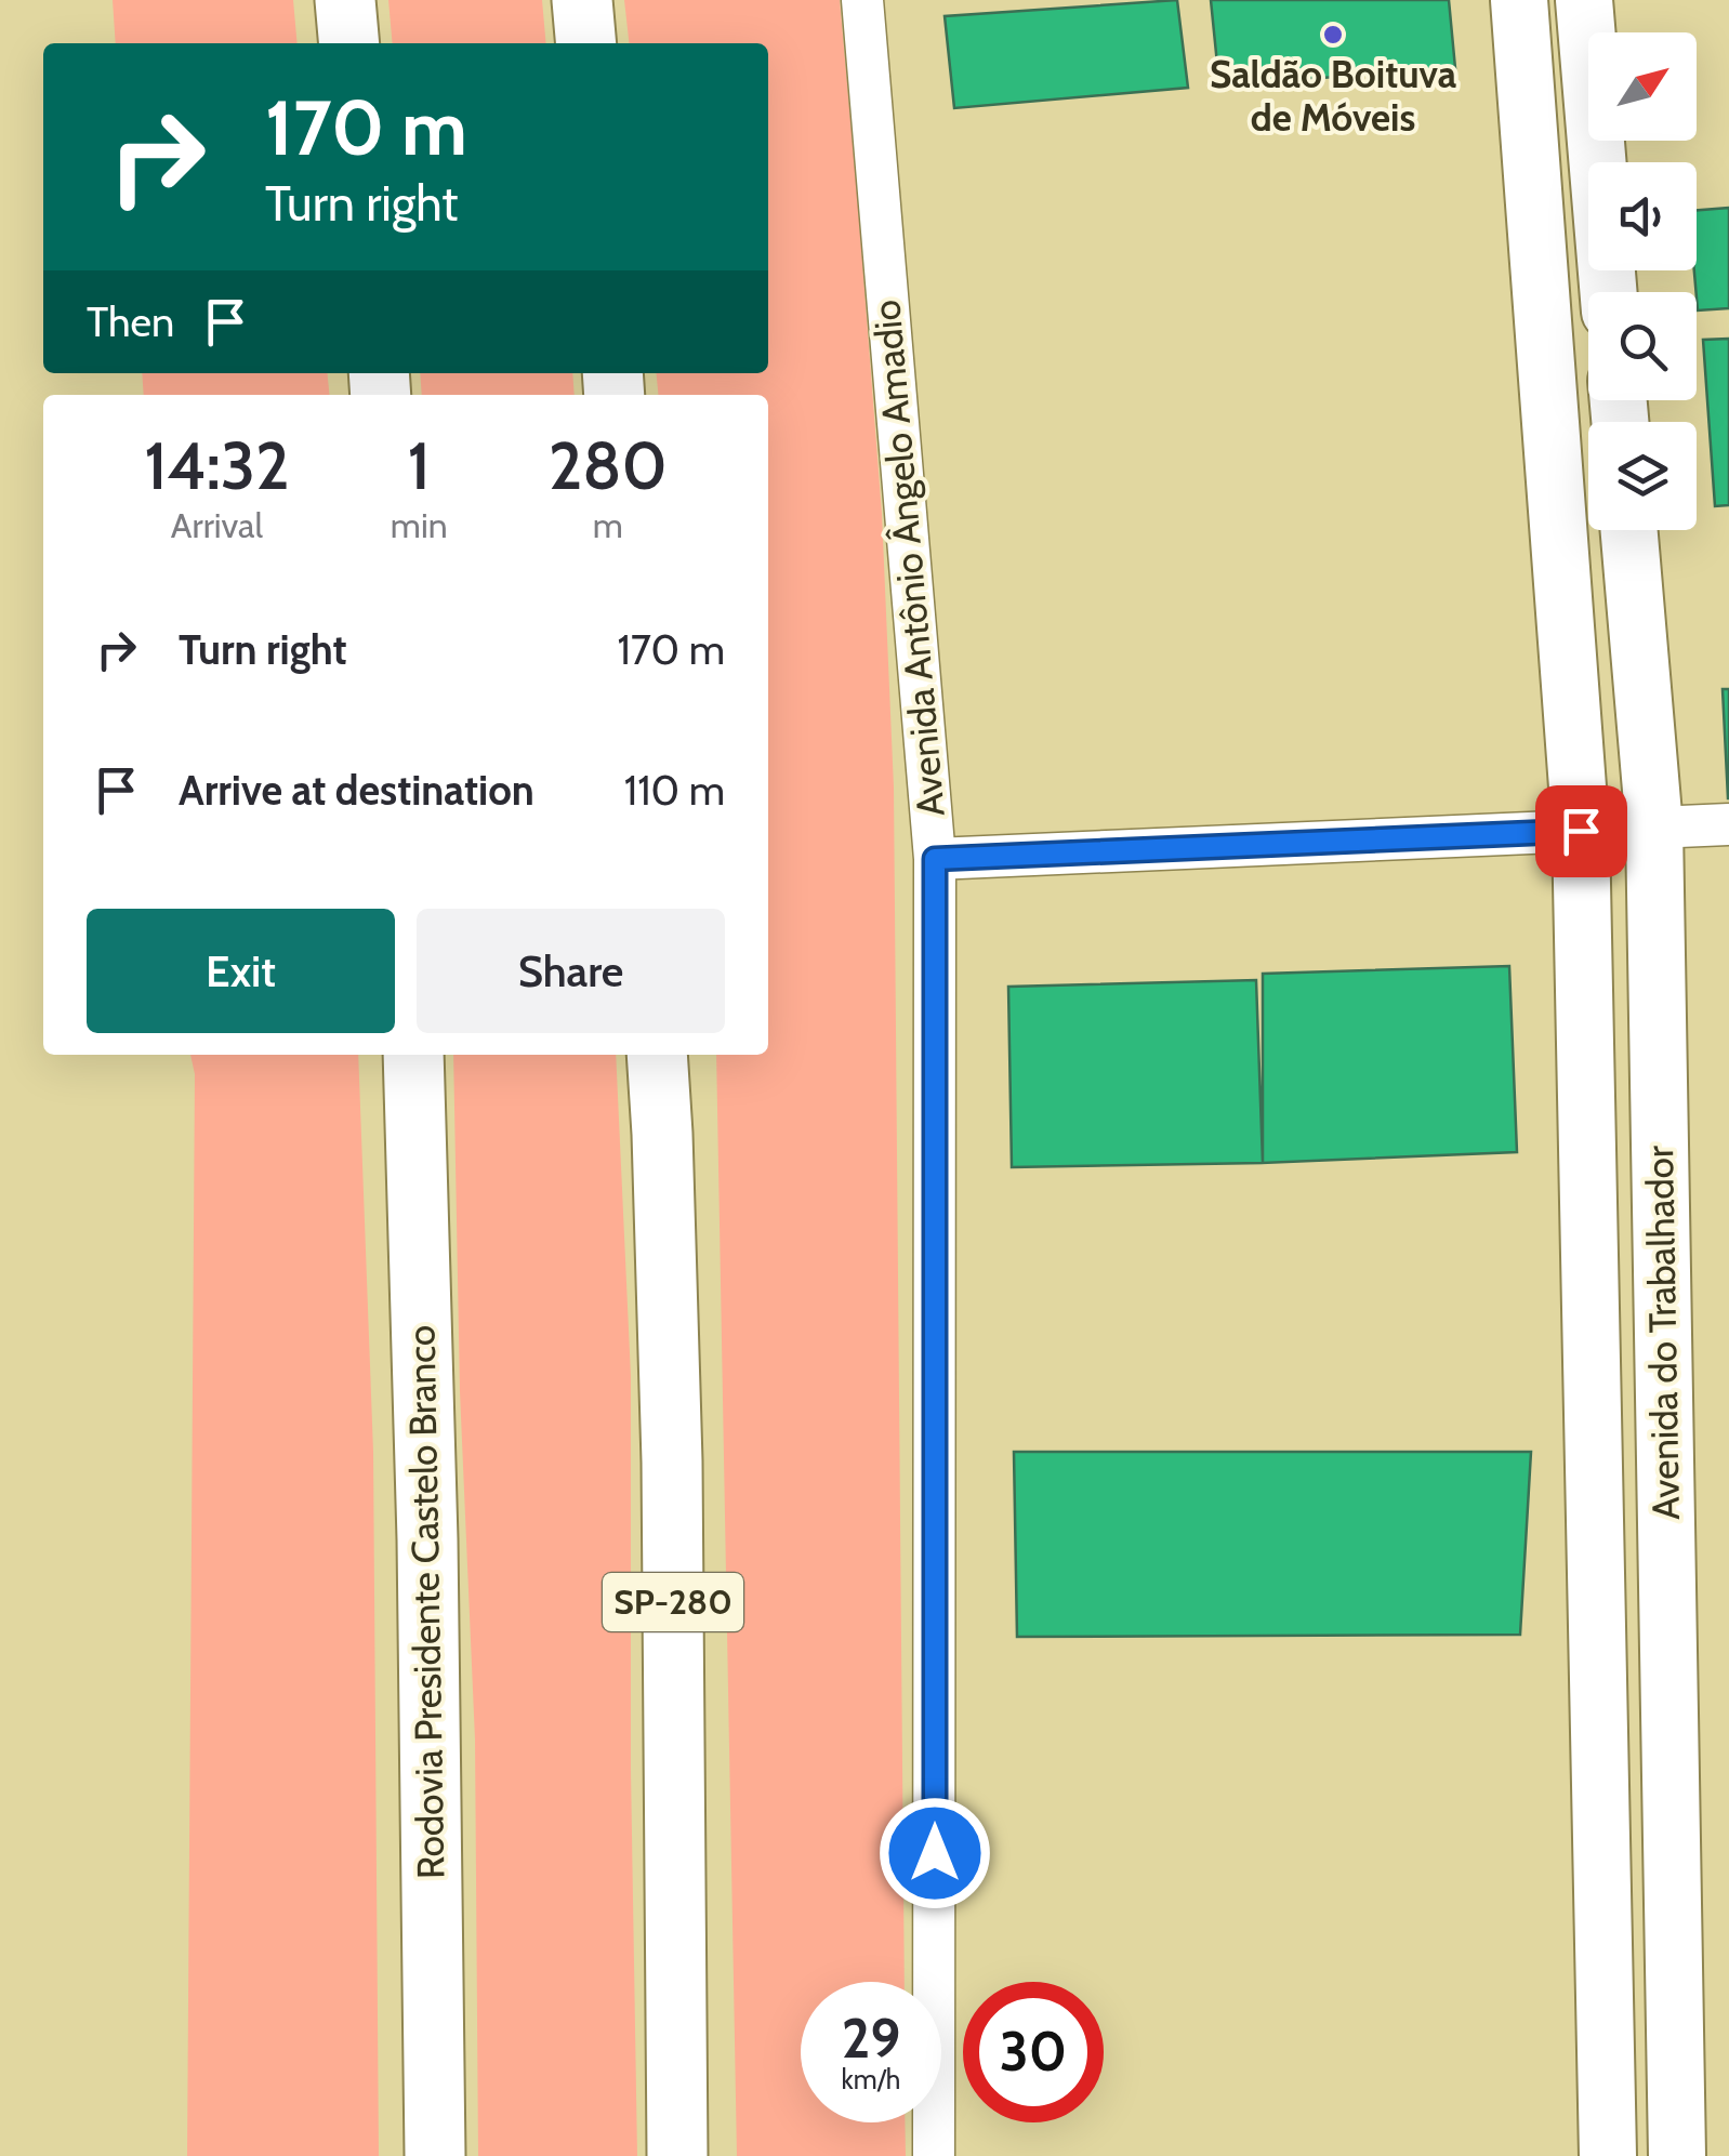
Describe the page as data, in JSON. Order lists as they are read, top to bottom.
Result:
{
  "streets": {
    "highway": ["Rodovia Presidente Castelo Branco", "SP-280"],
    "street": ["Avenida Antônio Ângelo Amadio", "Avenida do Trabalhador"]
  },
  "places": ["Saldão Boituva de Móveis"],
  "north": "top right",
  "page": {
    "turn": ["170 m", "Turn right"],
    "then": "Then",
    "eta": [
      "14:32",
      "Arrival",
      "1",
      "min",
      "280",
      "m"
    ],
    "list": [
      {
        "name": "Turn right",
        "value": "170 m"
      },
      {
        "name": "Arrive at destination",
        "value": "110 m"
      }
    ],
    "buttons": ["Exit", "Share"],
    "speed": "29 km/h",
    "limit": "30"
  }
}
